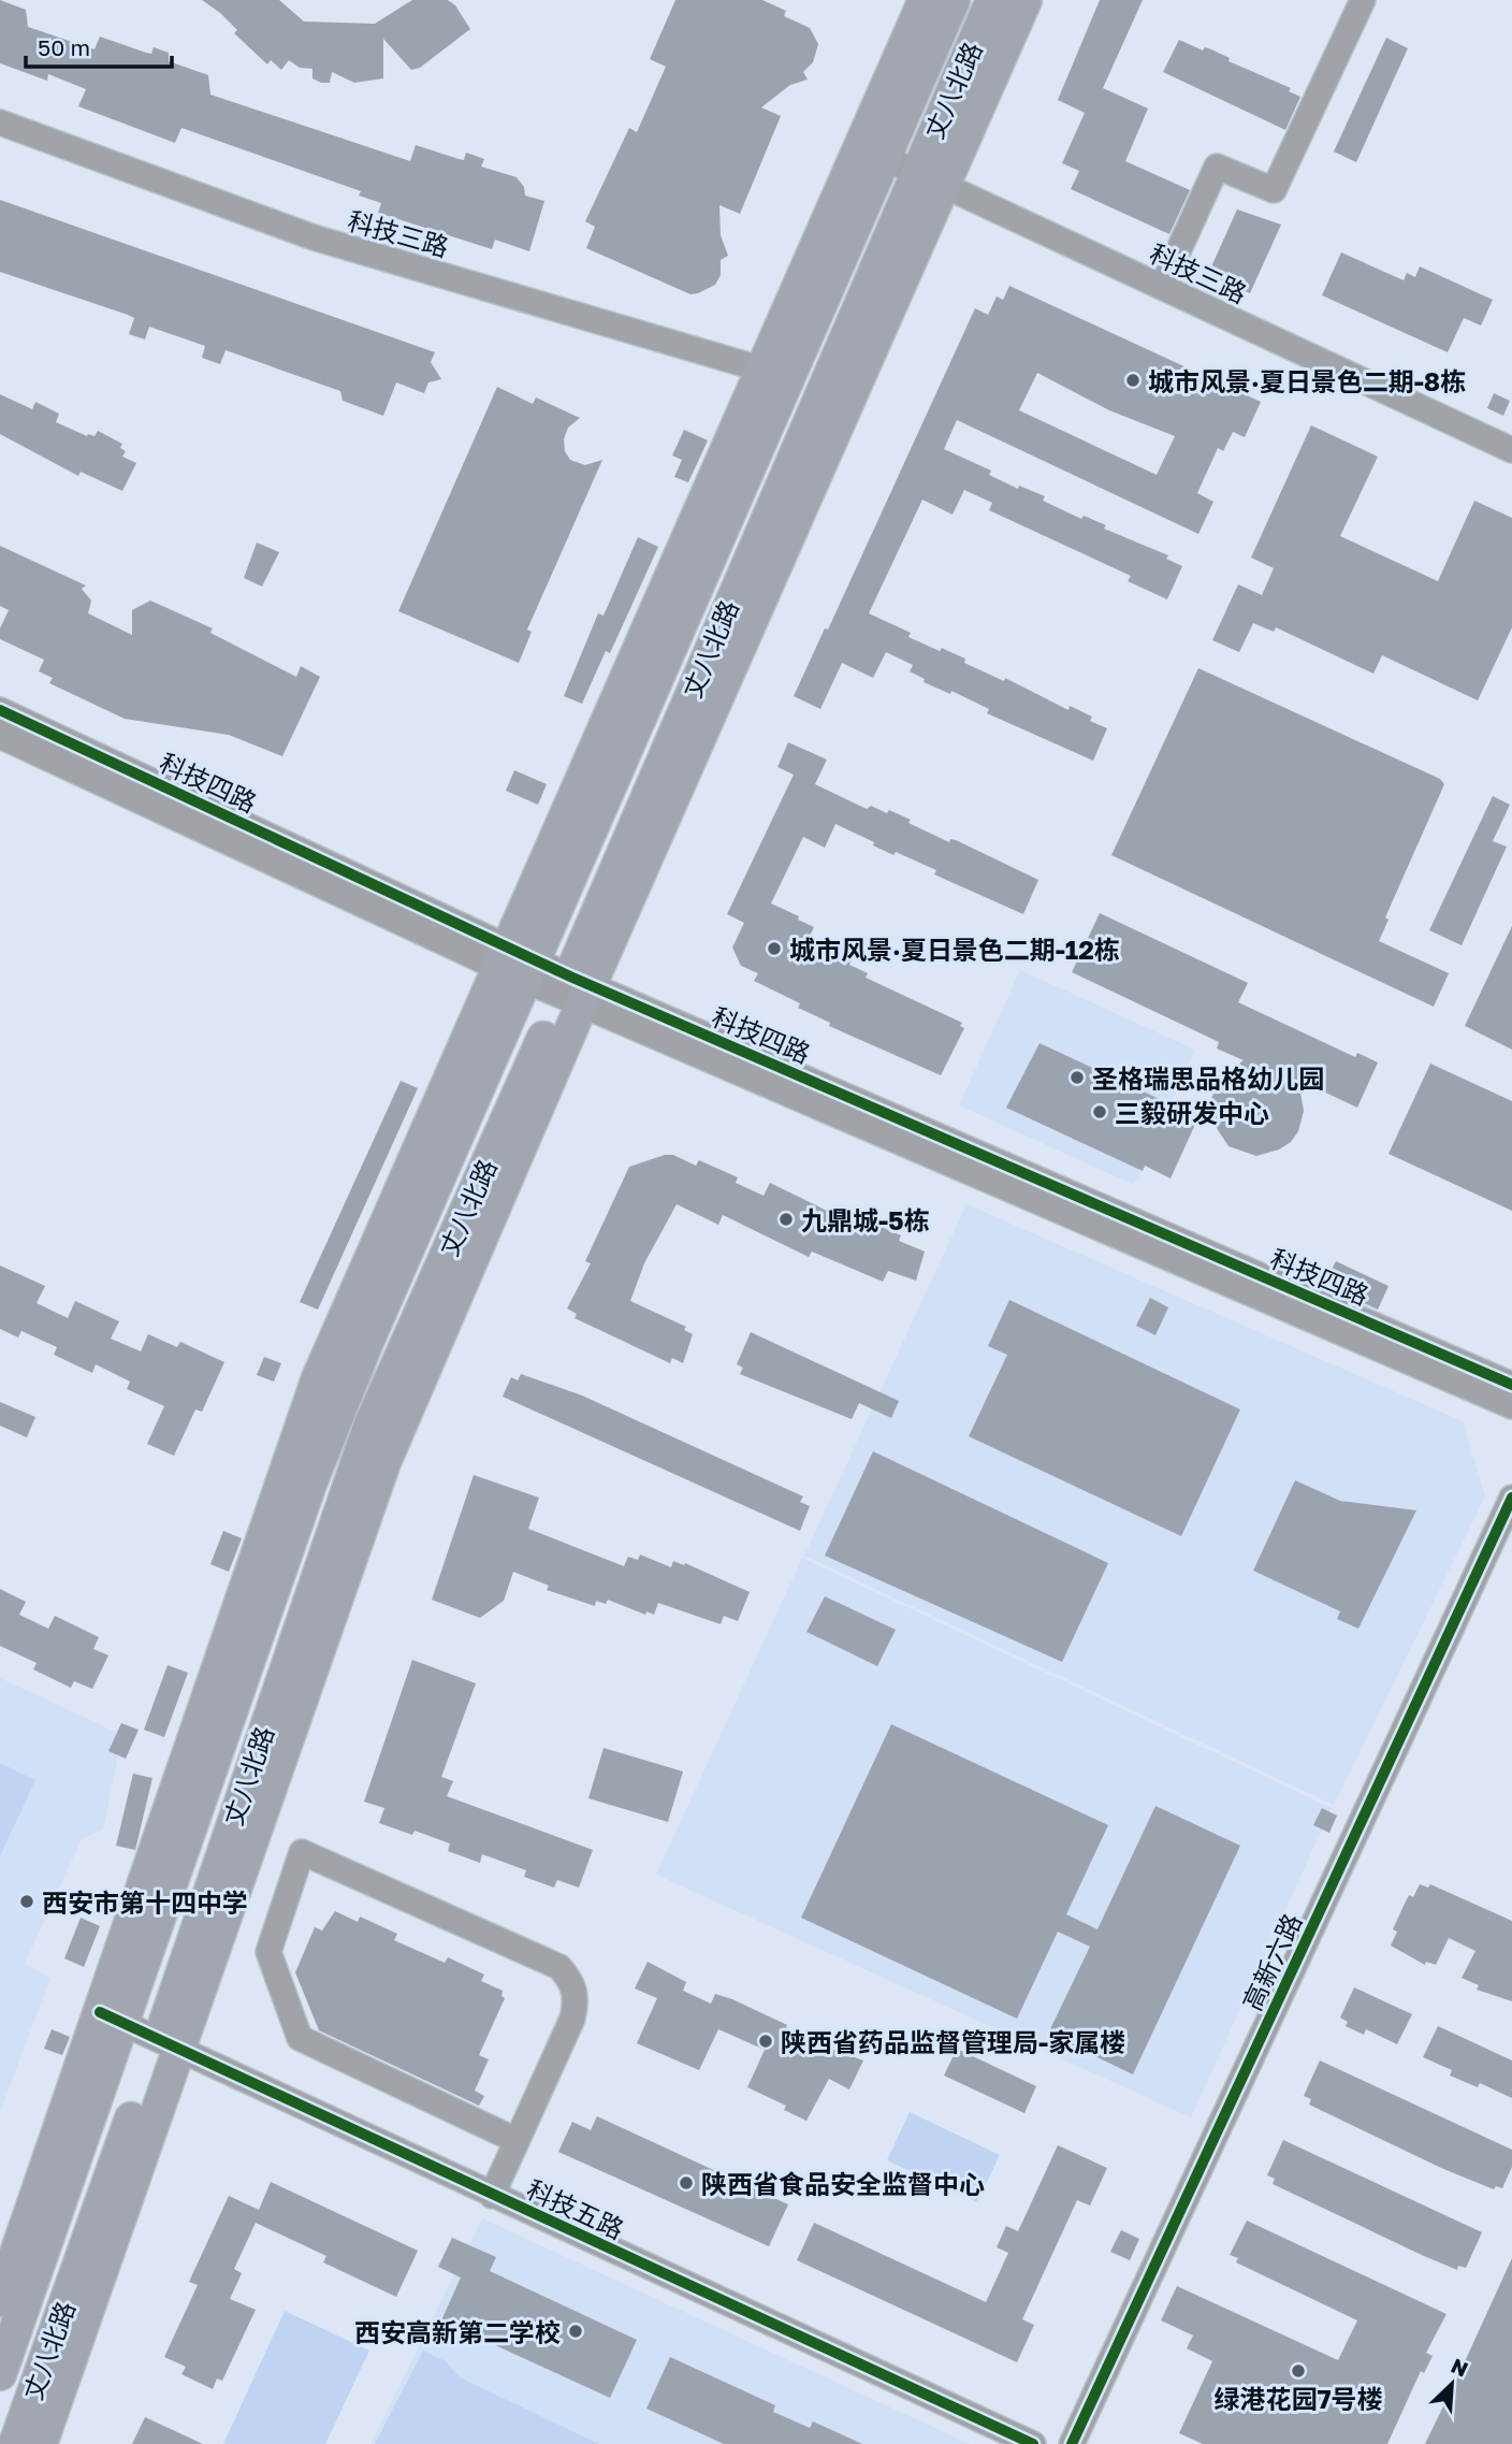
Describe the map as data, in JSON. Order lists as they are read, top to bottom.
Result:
{
  "streets": {
    "main road": ["丈八北路"],
    "street": [
      "科技三路",
      "科技四路",
      "高新六路",
      "科技五路"
    ]
  },
  "crossings": [
    ["丈八北路", "科技三路"],
    ["丈八北路", "科技四路"],
    ["丈八北路", "科技五路"]
  ],
  "places": [
    "城市风景·夏日景色二期-8栋",
    "城市风景·夏日景色二期-12栋",
    "圣格瑞思品格幼儿园",
    "三毅研发中心",
    "九鼎城-5栋",
    "西安市第十四中学",
    "陕西省药品监督管理局-家属楼",
    "陕西省食品安全监督中心",
    "西安高新第二学校",
    "绿港花园7号楼"
  ],
  "scale_bar": "50 m",
  "north": "top right"
}
